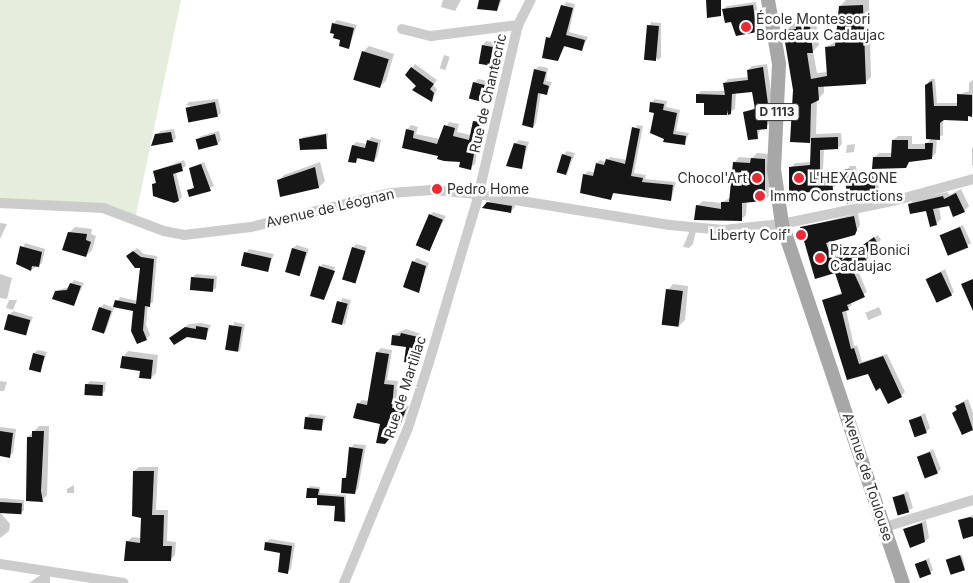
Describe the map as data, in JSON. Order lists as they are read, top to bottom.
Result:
{
  "streets": {
    "main road": ["D 1113", "Avenue de Toulouse"],
    "street": ["Rue de Chantecric", "Avenue de Léognan", "Rue de Martillac"]
  },
  "crossings": [
    ["Rue de Chantecric", "Avenue de Léognan"],
    ["Rue de Chantecric", "Rue de Martillac"],
    ["D 1113", "Avenue de Léognan"],
    ["D 1113", "Avenue de Toulouse"],
    ["Avenue de Léognan", "Rue de Martillac"],
    ["Avenue de Léognan", "Avenue de Toulouse"]
  ],
  "places": [
    "École Montessori Bordeaux Cadaujac",
    "Chocol'Art",
    "L'HEXAGONE",
    "Pedro Home",
    "Immo Constructions",
    "Liberty Coif'",
    "Pizza Bonici Cadaujac"
  ]
}
